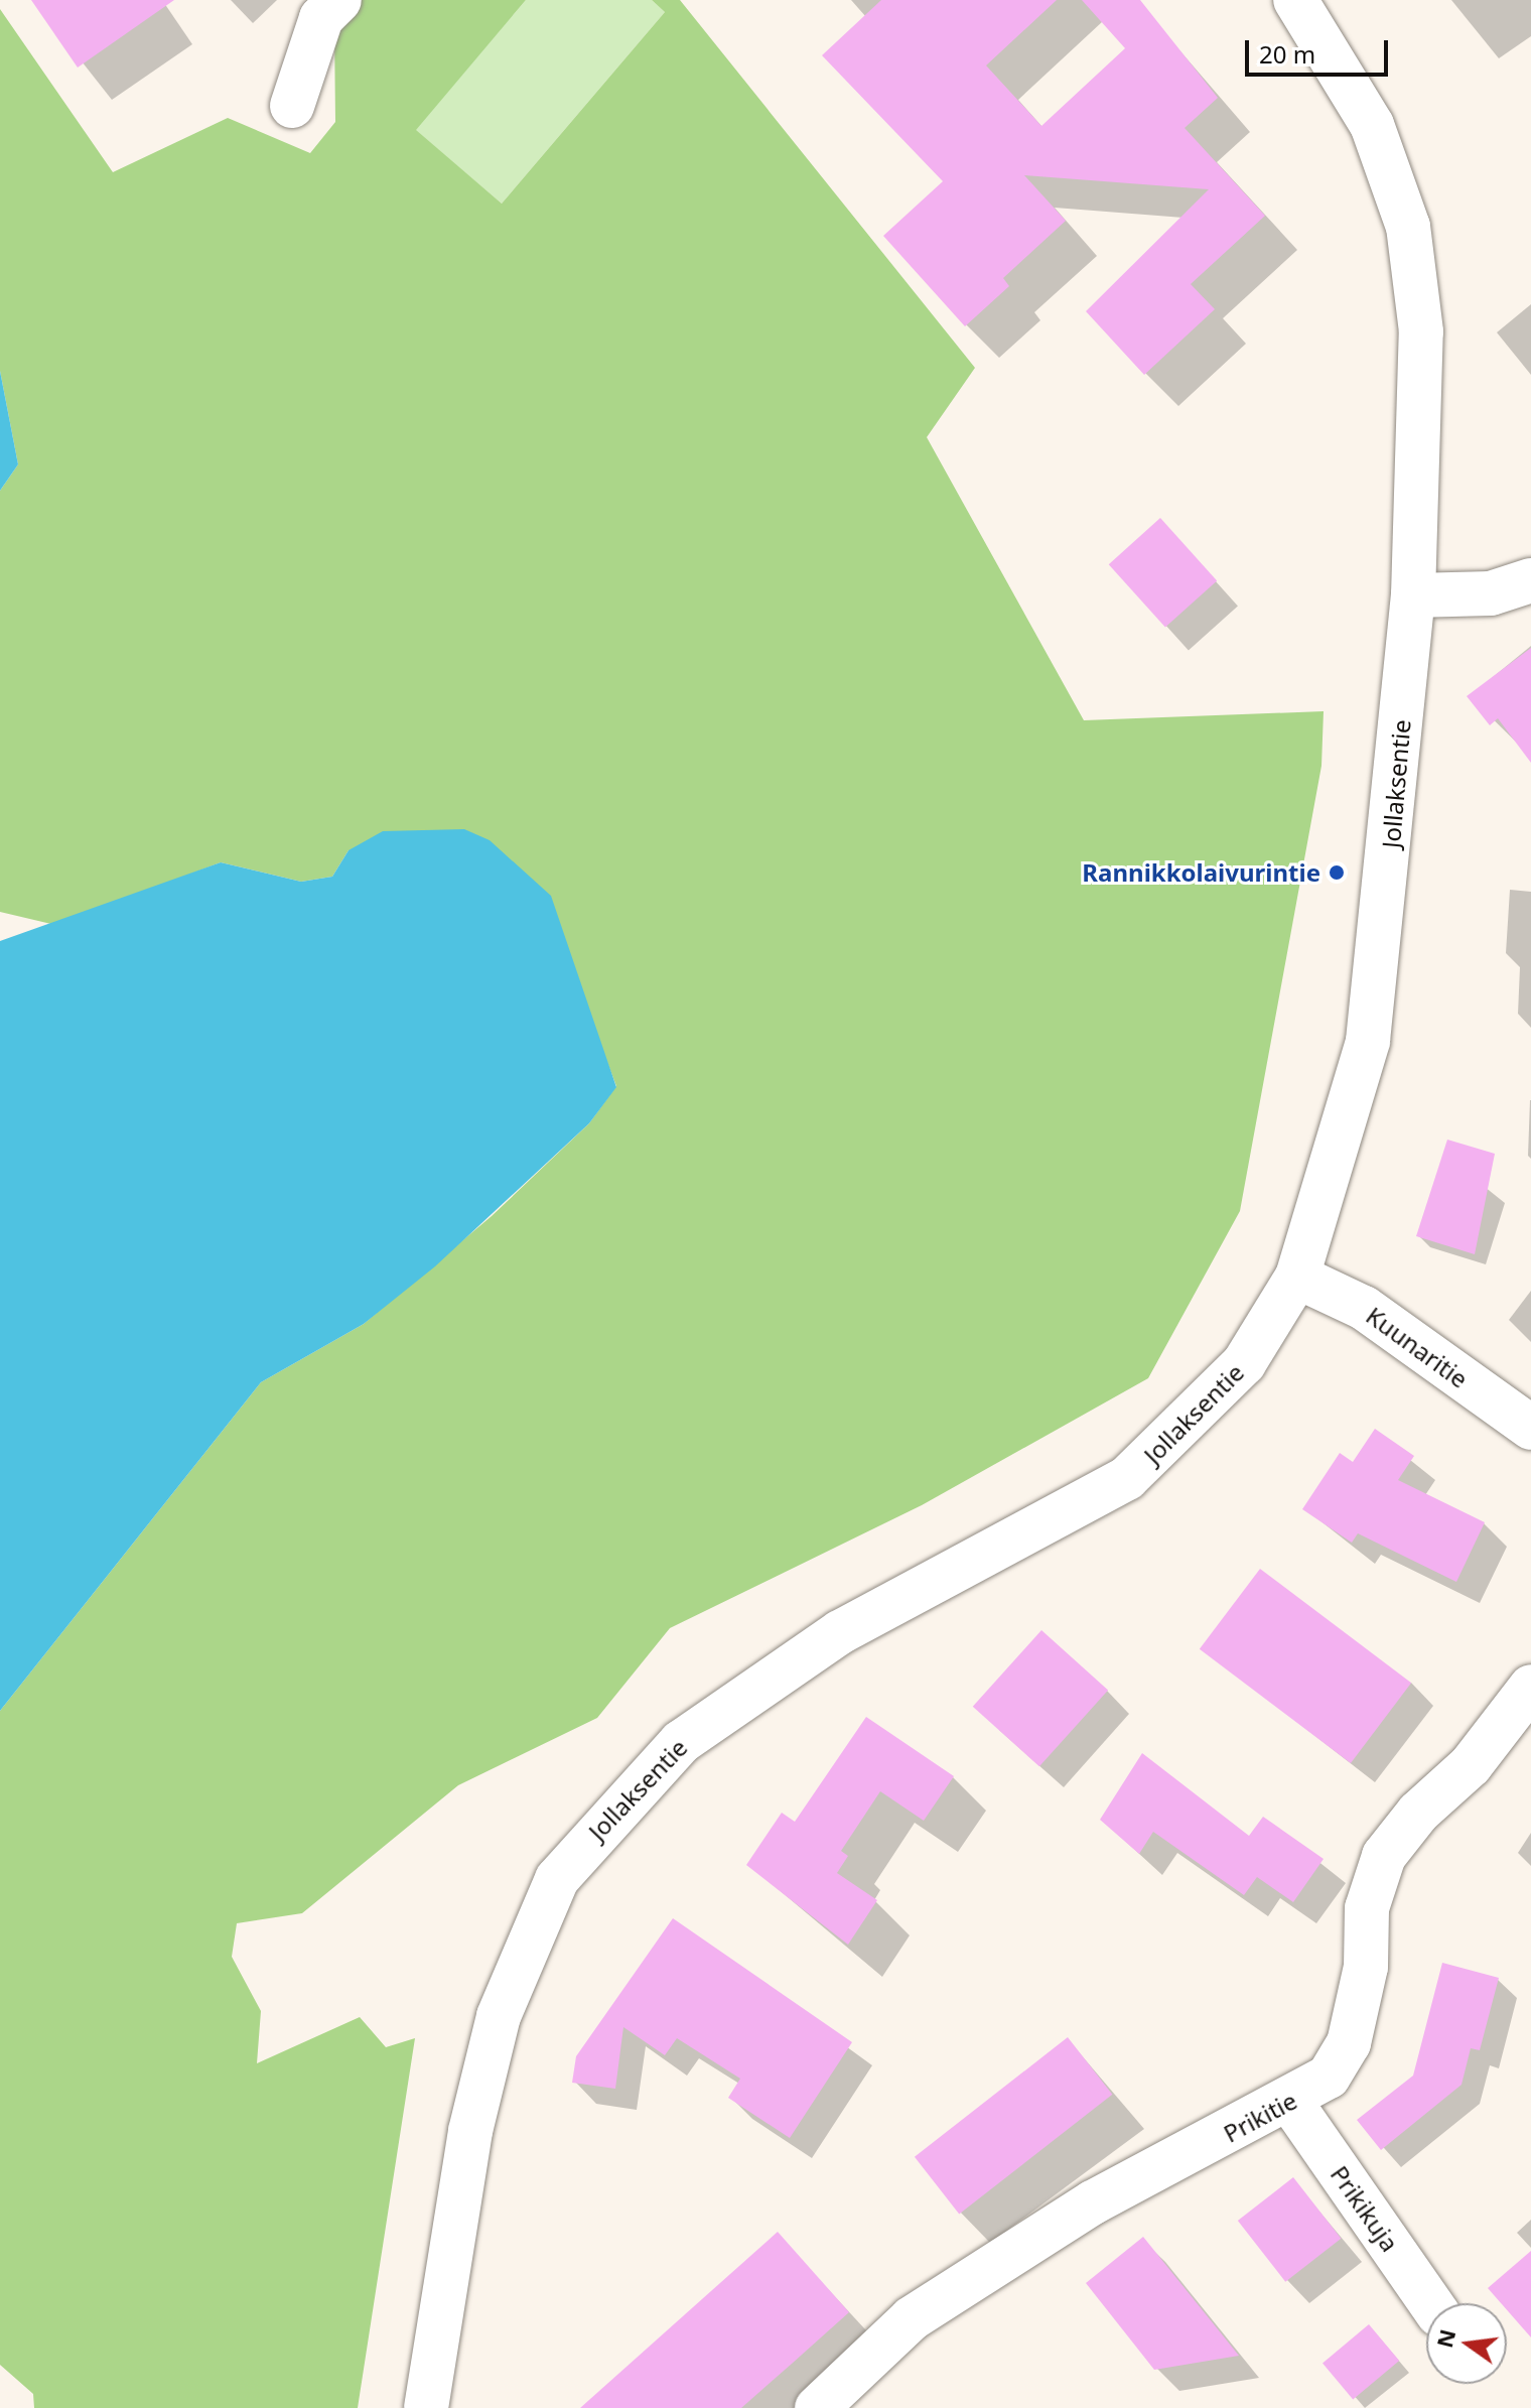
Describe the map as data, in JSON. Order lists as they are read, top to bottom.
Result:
{
  "streets": {
    "main road": [
      "Jollaksentie",
      "Kuunaritie",
      "Prikitie",
      "Prikikuja"
    ]
  },
  "crossings": [
    ["Jollaksentie", "Kuunaritie"],
    ["Prikitie", "Prikikuja"]
  ],
  "places": ["Rannikkolaivurintie"],
  "scale_bar": "20 m",
  "north": "left"
}
